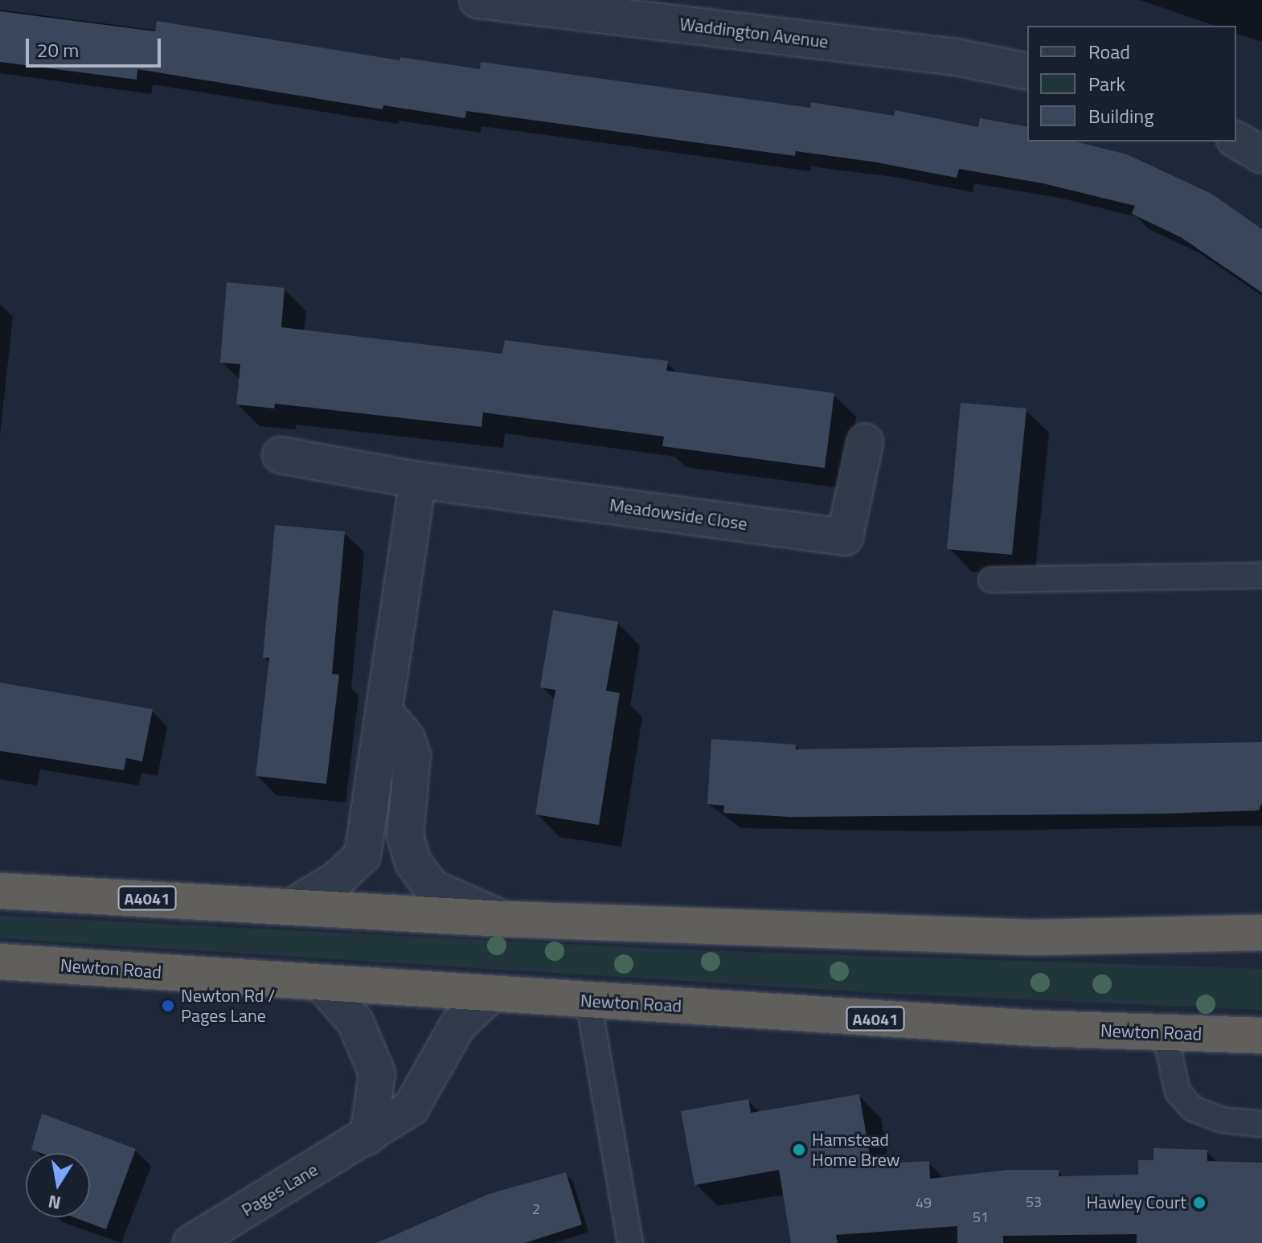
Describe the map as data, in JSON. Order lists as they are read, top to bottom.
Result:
{
  "streets": {
    "highway": ["A4041", "Newton Road"],
    "street": ["Waddington Avenue", "Meadowside Close", "Pages Lane"]
  },
  "crossings": [
    ["Newton Road", "Pages Lane"]
  ],
  "places": ["Newton Rd / Pages Lane", "Hamstead Home Brew", "Hawley Court"],
  "house_numbers": [
    "53",
    "49",
    "2",
    "51"
  ],
  "legend": ["Road", "Park", "Building"],
  "scale_bar": "20 m",
  "north": "bottom"
}
